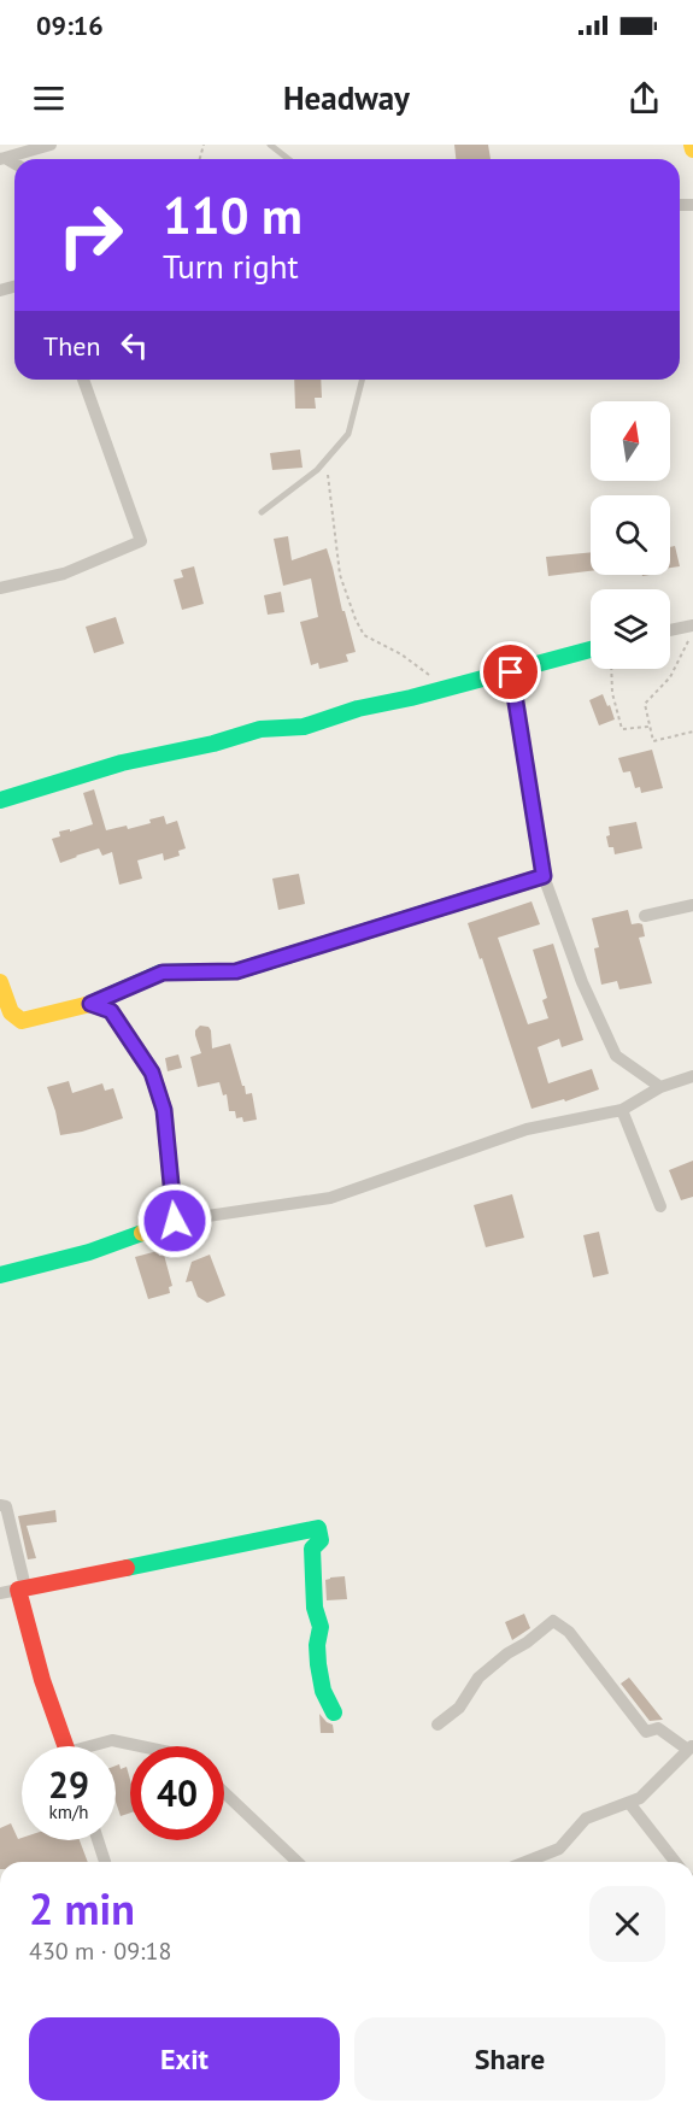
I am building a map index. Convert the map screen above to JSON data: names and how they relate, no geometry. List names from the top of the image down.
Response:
{
  "north": "top",
  "page": {
    "status": "09:16",
    "header": "Headway",
    "turn": ["110 m", "Turn right"],
    "then": "Then",
    "speed": "29 km/h",
    "limit": "40",
    "heading": ["2 min", "430 m · 09:18"],
    "buttons": ["Exit", "Share"]
  }
}
